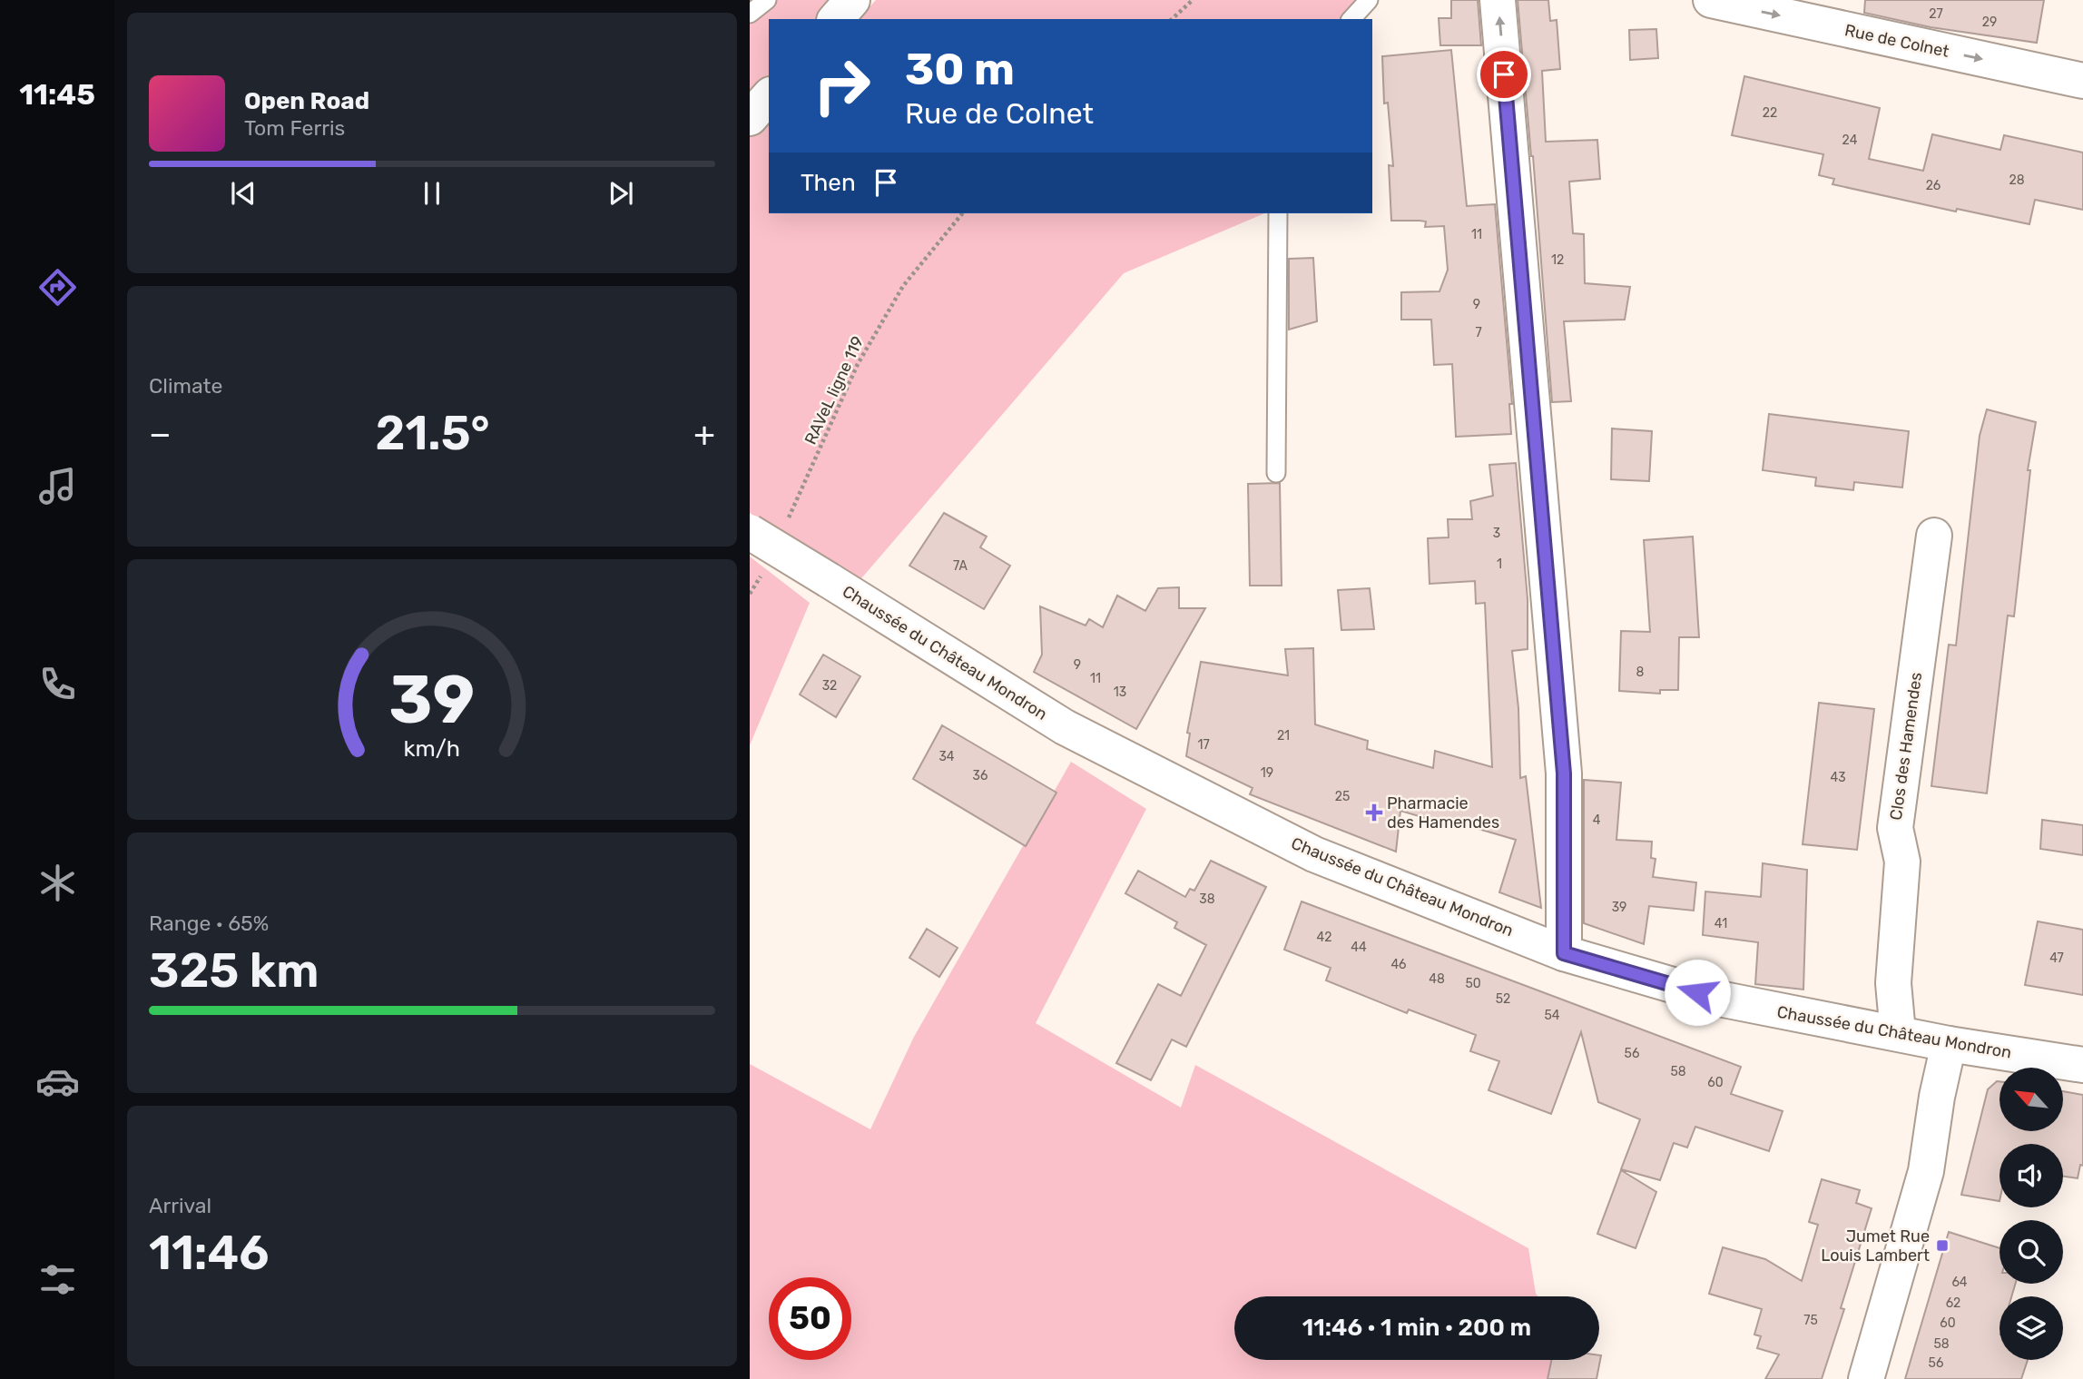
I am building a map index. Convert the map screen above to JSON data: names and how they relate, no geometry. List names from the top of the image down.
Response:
{
  "streets": {
    "street": ["Rue de Colnet", "Chaussée du Château Mondron", "Clos des Hamendes"],
    "path": ["RAVeL ligne 119"]
  },
  "crossings": [
    ["Chaussée du Château Mondron", "Clos des Hamendes"]
  ],
  "one_way": ["Rue de Colnet"],
  "places": {
    "health": ["Pharmacie des Hamendes"],
    "transit": ["Jumet Rue Louis Lambert"]
  },
  "house_numbers": [
    "27",
    "29",
    "22",
    "24",
    "28",
    "26",
    "11",
    "12",
    "9",
    "7",
    "3",
    "1",
    "7A",
    "9",
    "8",
    "11",
    "32",
    "13",
    "21",
    "17",
    "34",
    "19",
    "36",
    "43",
    "25",
    "4",
    "38",
    "39",
    "41",
    "42",
    "44",
    "47",
    "46",
    "48",
    "50",
    "52",
    "54",
    "56",
    "58",
    "60",
    "64",
    "62",
    "75",
    "60",
    "58",
    "56"
  ],
  "north": "top left",
  "page": {
    "tabs": "11:45",
    "turn": ["30 m", "Rue de Colnet"],
    "song": ["Open Road", "Tom Ferris"],
    "then": "Then",
    "tile": [
      "Climate",
      ["Range · 65%", "325 km"],
      ["Arrival", "11:46"]
    ],
    "heat": ["−", "21.5°", "+"],
    "limit": "50",
    "trip": "11:46 · 1 min · 200 m",
    "gauge": ["39", "km/h"]
  }
}
